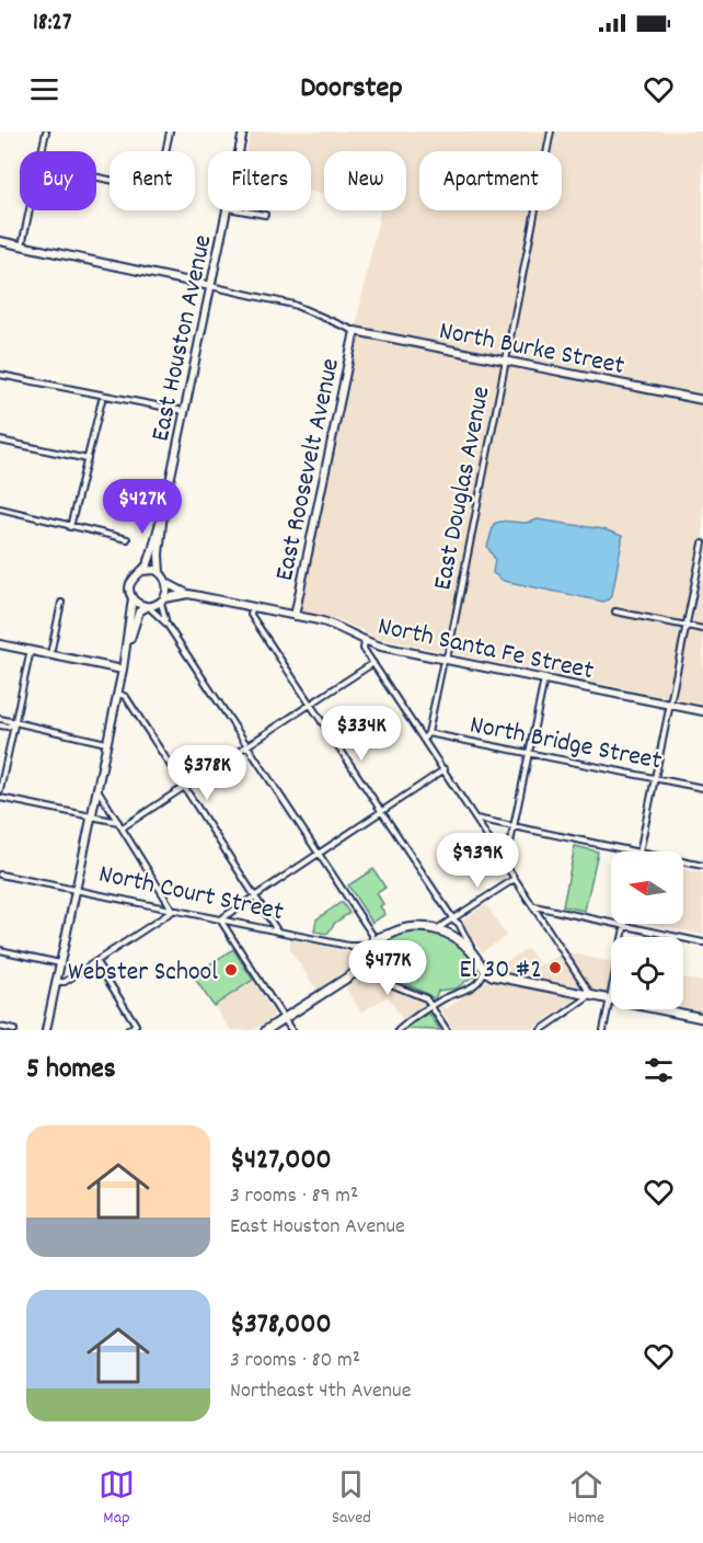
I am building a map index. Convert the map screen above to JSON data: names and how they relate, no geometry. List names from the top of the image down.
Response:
{
  "streets": {
    "street": [
      "East Houston Avenue",
      "North Burke Street",
      "East Roosevelt Avenue",
      "East Douglas Avenue",
      "North Santa Fe Street",
      "North Bridge Street",
      "North Court Street"
    ]
  },
  "crossings": [
    ["East Houston Avenue", "North Santa Fe Street"],
    ["North Burke Street", "East Roosevelt Avenue"],
    ["North Burke Street", "East Douglas Avenue"],
    ["East Roosevelt Avenue", "North Santa Fe Street"],
    ["East Douglas Avenue", "North Santa Fe Street"],
    ["East Douglas Avenue", "North Bridge Street"]
  ],
  "places": ["El 30 #2", "Webster School"],
  "north": "left",
  "page": {
    "status": "18:27",
    "header": "Doorstep",
    "chip": [
      "Buy",
      "Rent",
      "Filters",
      "New",
      "Apartment"
    ],
    "price": [
      "$427K",
      "$334K",
      "$378K",
      "$939K",
      "$477K"
    ],
    "heading": "5 homes",
    "list": [
      {
        "name": "$427,000",
        "note": "3 rooms · 89 m² · East Houston Avenue"
      },
      {
        "name": "$378,000",
        "note": "3 rooms · 80 m² · Northeast 4th Avenue"
      }
    ],
    "tabs": ["Map", "Saved", "Home"]
  }
}
